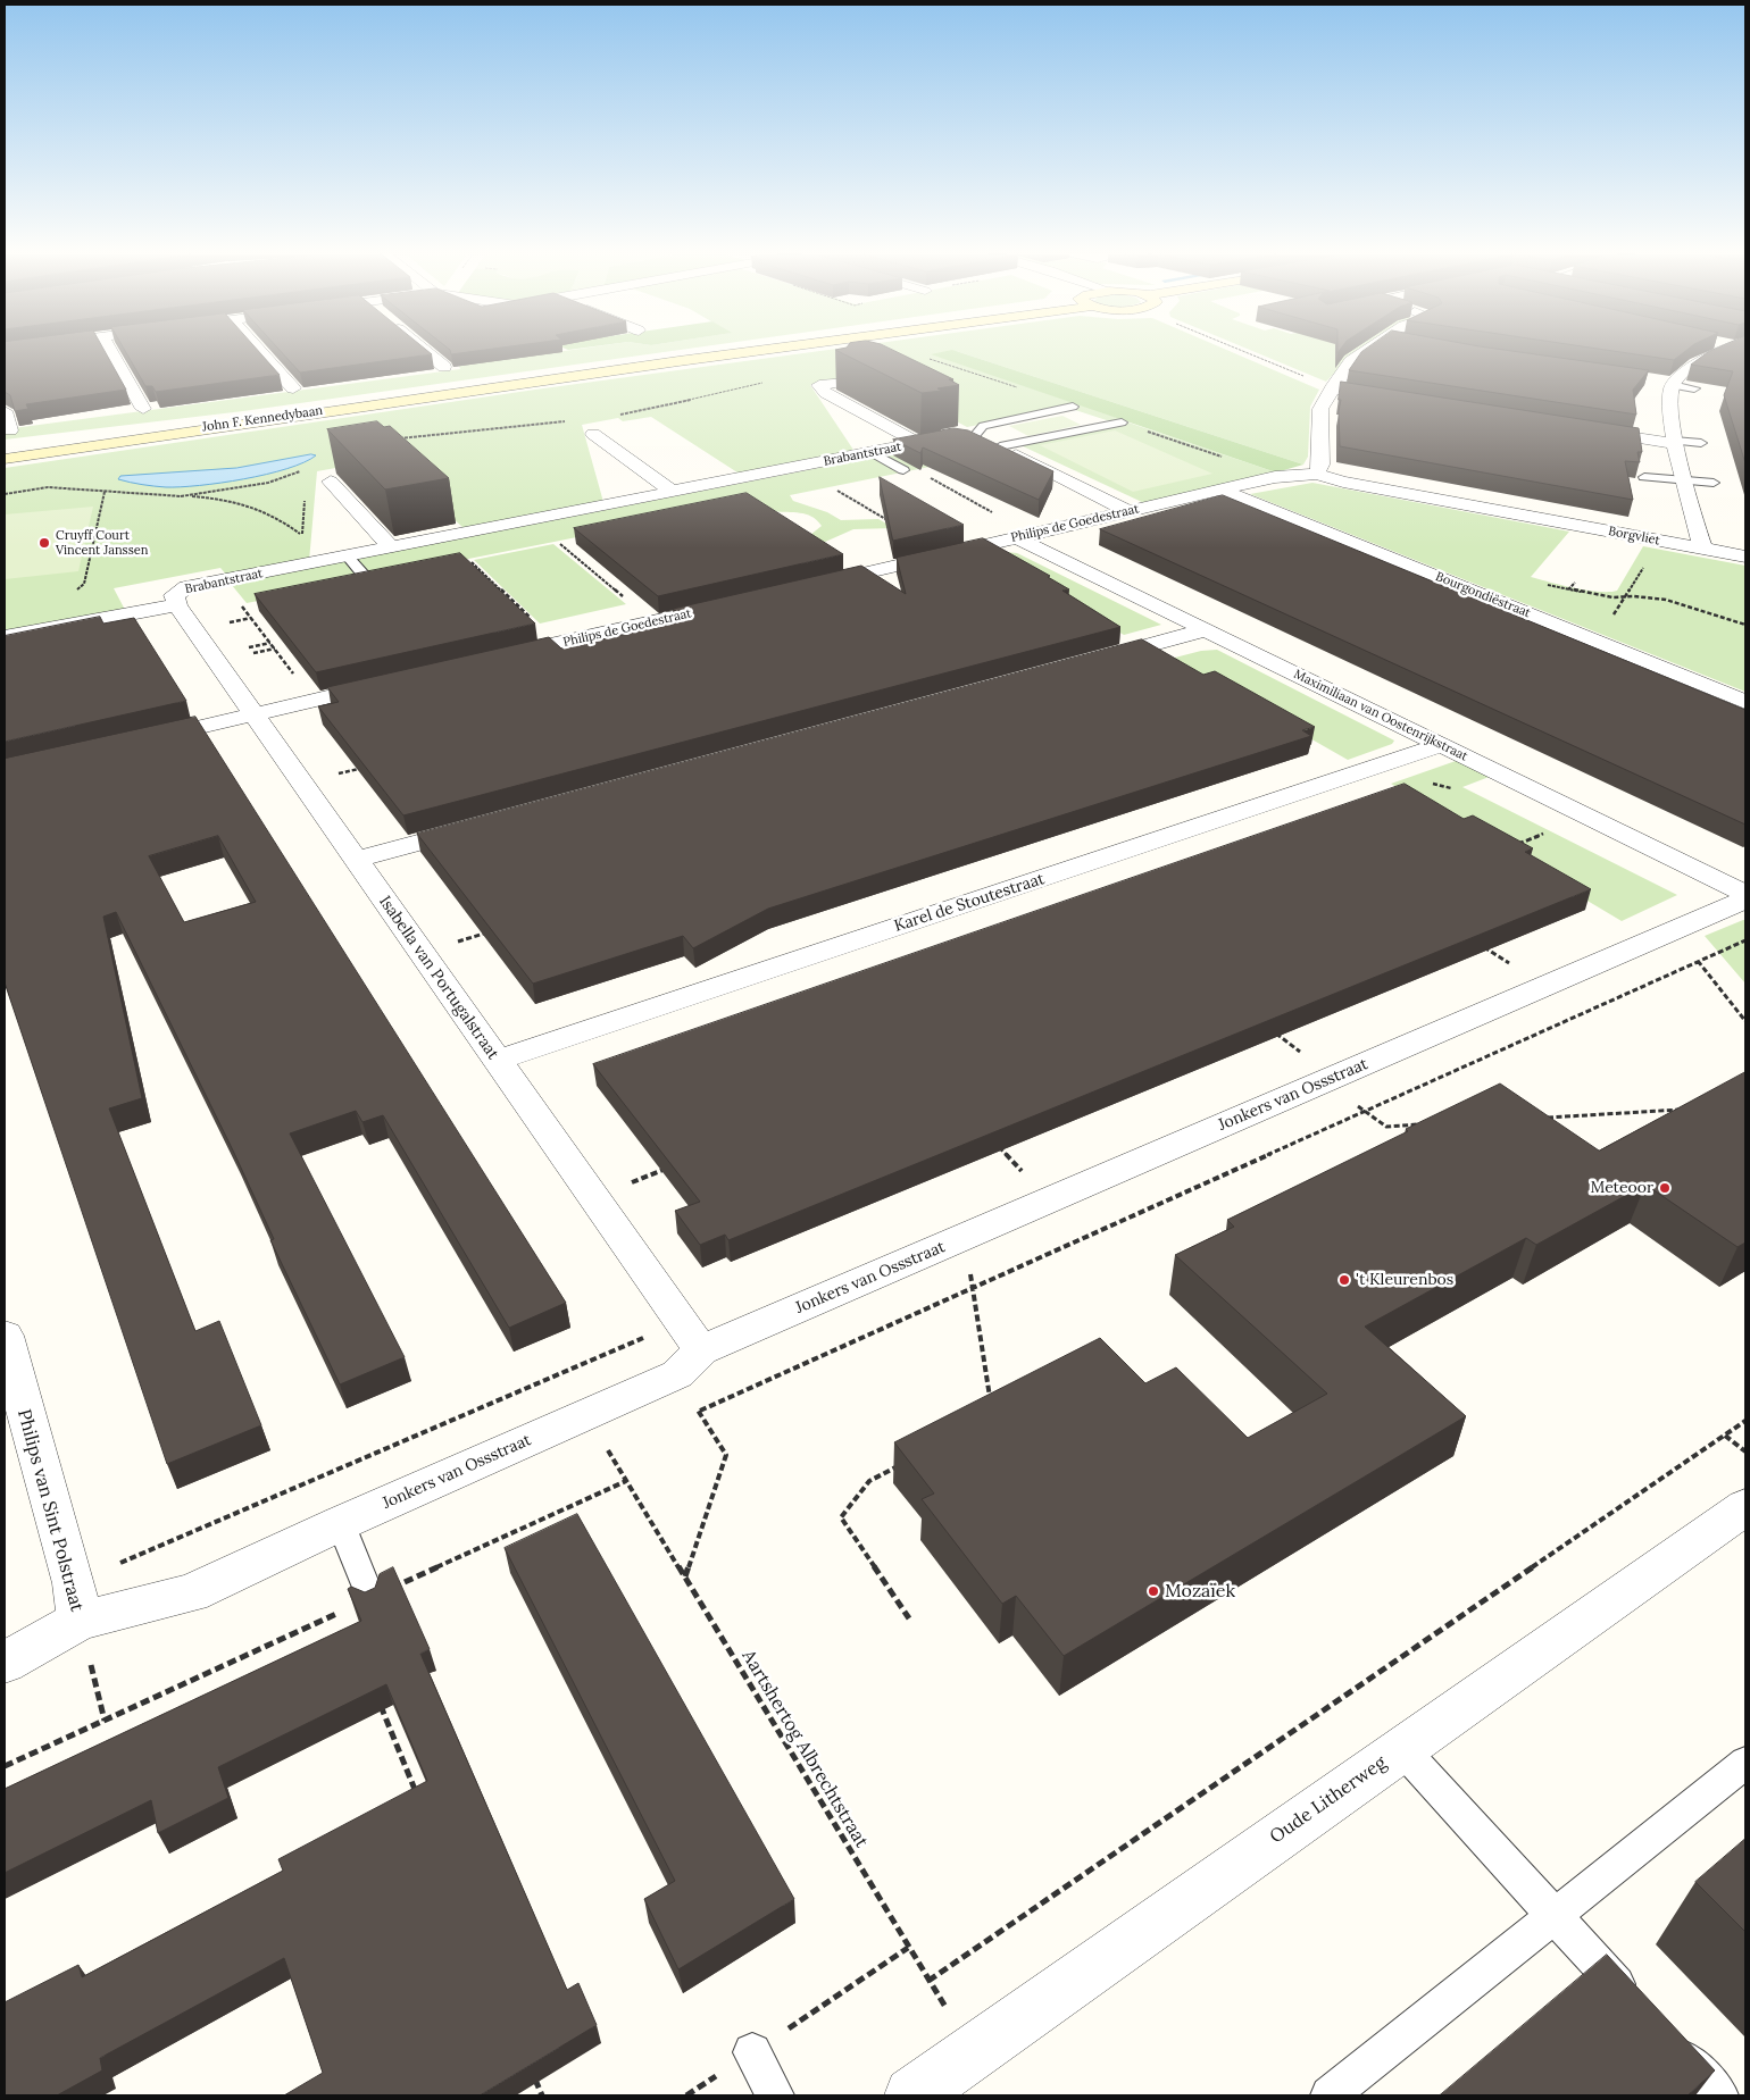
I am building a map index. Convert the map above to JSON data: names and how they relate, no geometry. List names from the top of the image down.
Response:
{
  "streets": {
    "main road": ["John F. Kennedybaan"],
    "street": [
      "Brabantstraat",
      "Philips de Goedestraat",
      "Borgvliet",
      "Bourgondiëstraat",
      "Maximiliaan van Oostenrijkstraat",
      "Karel de Stoutestraat",
      "Isabella van Portugalstraat",
      "Jonkers van Ossstraat",
      "Philips van Sint Polstraat",
      "Oude Litherweg"
    ],
    "path": ["Aartshertog Albrechtstraat"]
  },
  "crossings": [
    ["Brabantstraat", "Isabella van Portugalstraat"],
    ["Philips de Goedestraat", "Borgvliet"],
    ["Philips de Goedestraat", "Bourgondiëstraat"],
    ["Philips de Goedestraat", "Maximiliaan van Oostenrijkstraat"],
    ["Maximiliaan van Oostenrijkstraat", "Karel de Stoutestraat"],
    ["Karel de Stoutestraat", "Isabella van Portugalstraat"],
    ["Isabella van Portugalstraat", "Jonkers van Ossstraat"],
    ["Jonkers van Ossstraat", "Philips van Sint Polstraat"],
    ["Jonkers van Ossstraat", "Aartshertog Albrechtstraat"],
    ["Aartshertog Albrechtstraat", "Oude Litherweg"]
  ],
  "places": [
    "Cruyff Court Vincent Janssen",
    "Meteoor",
    "'t Kleurenbos",
    "Mozaïek"
  ]
}
